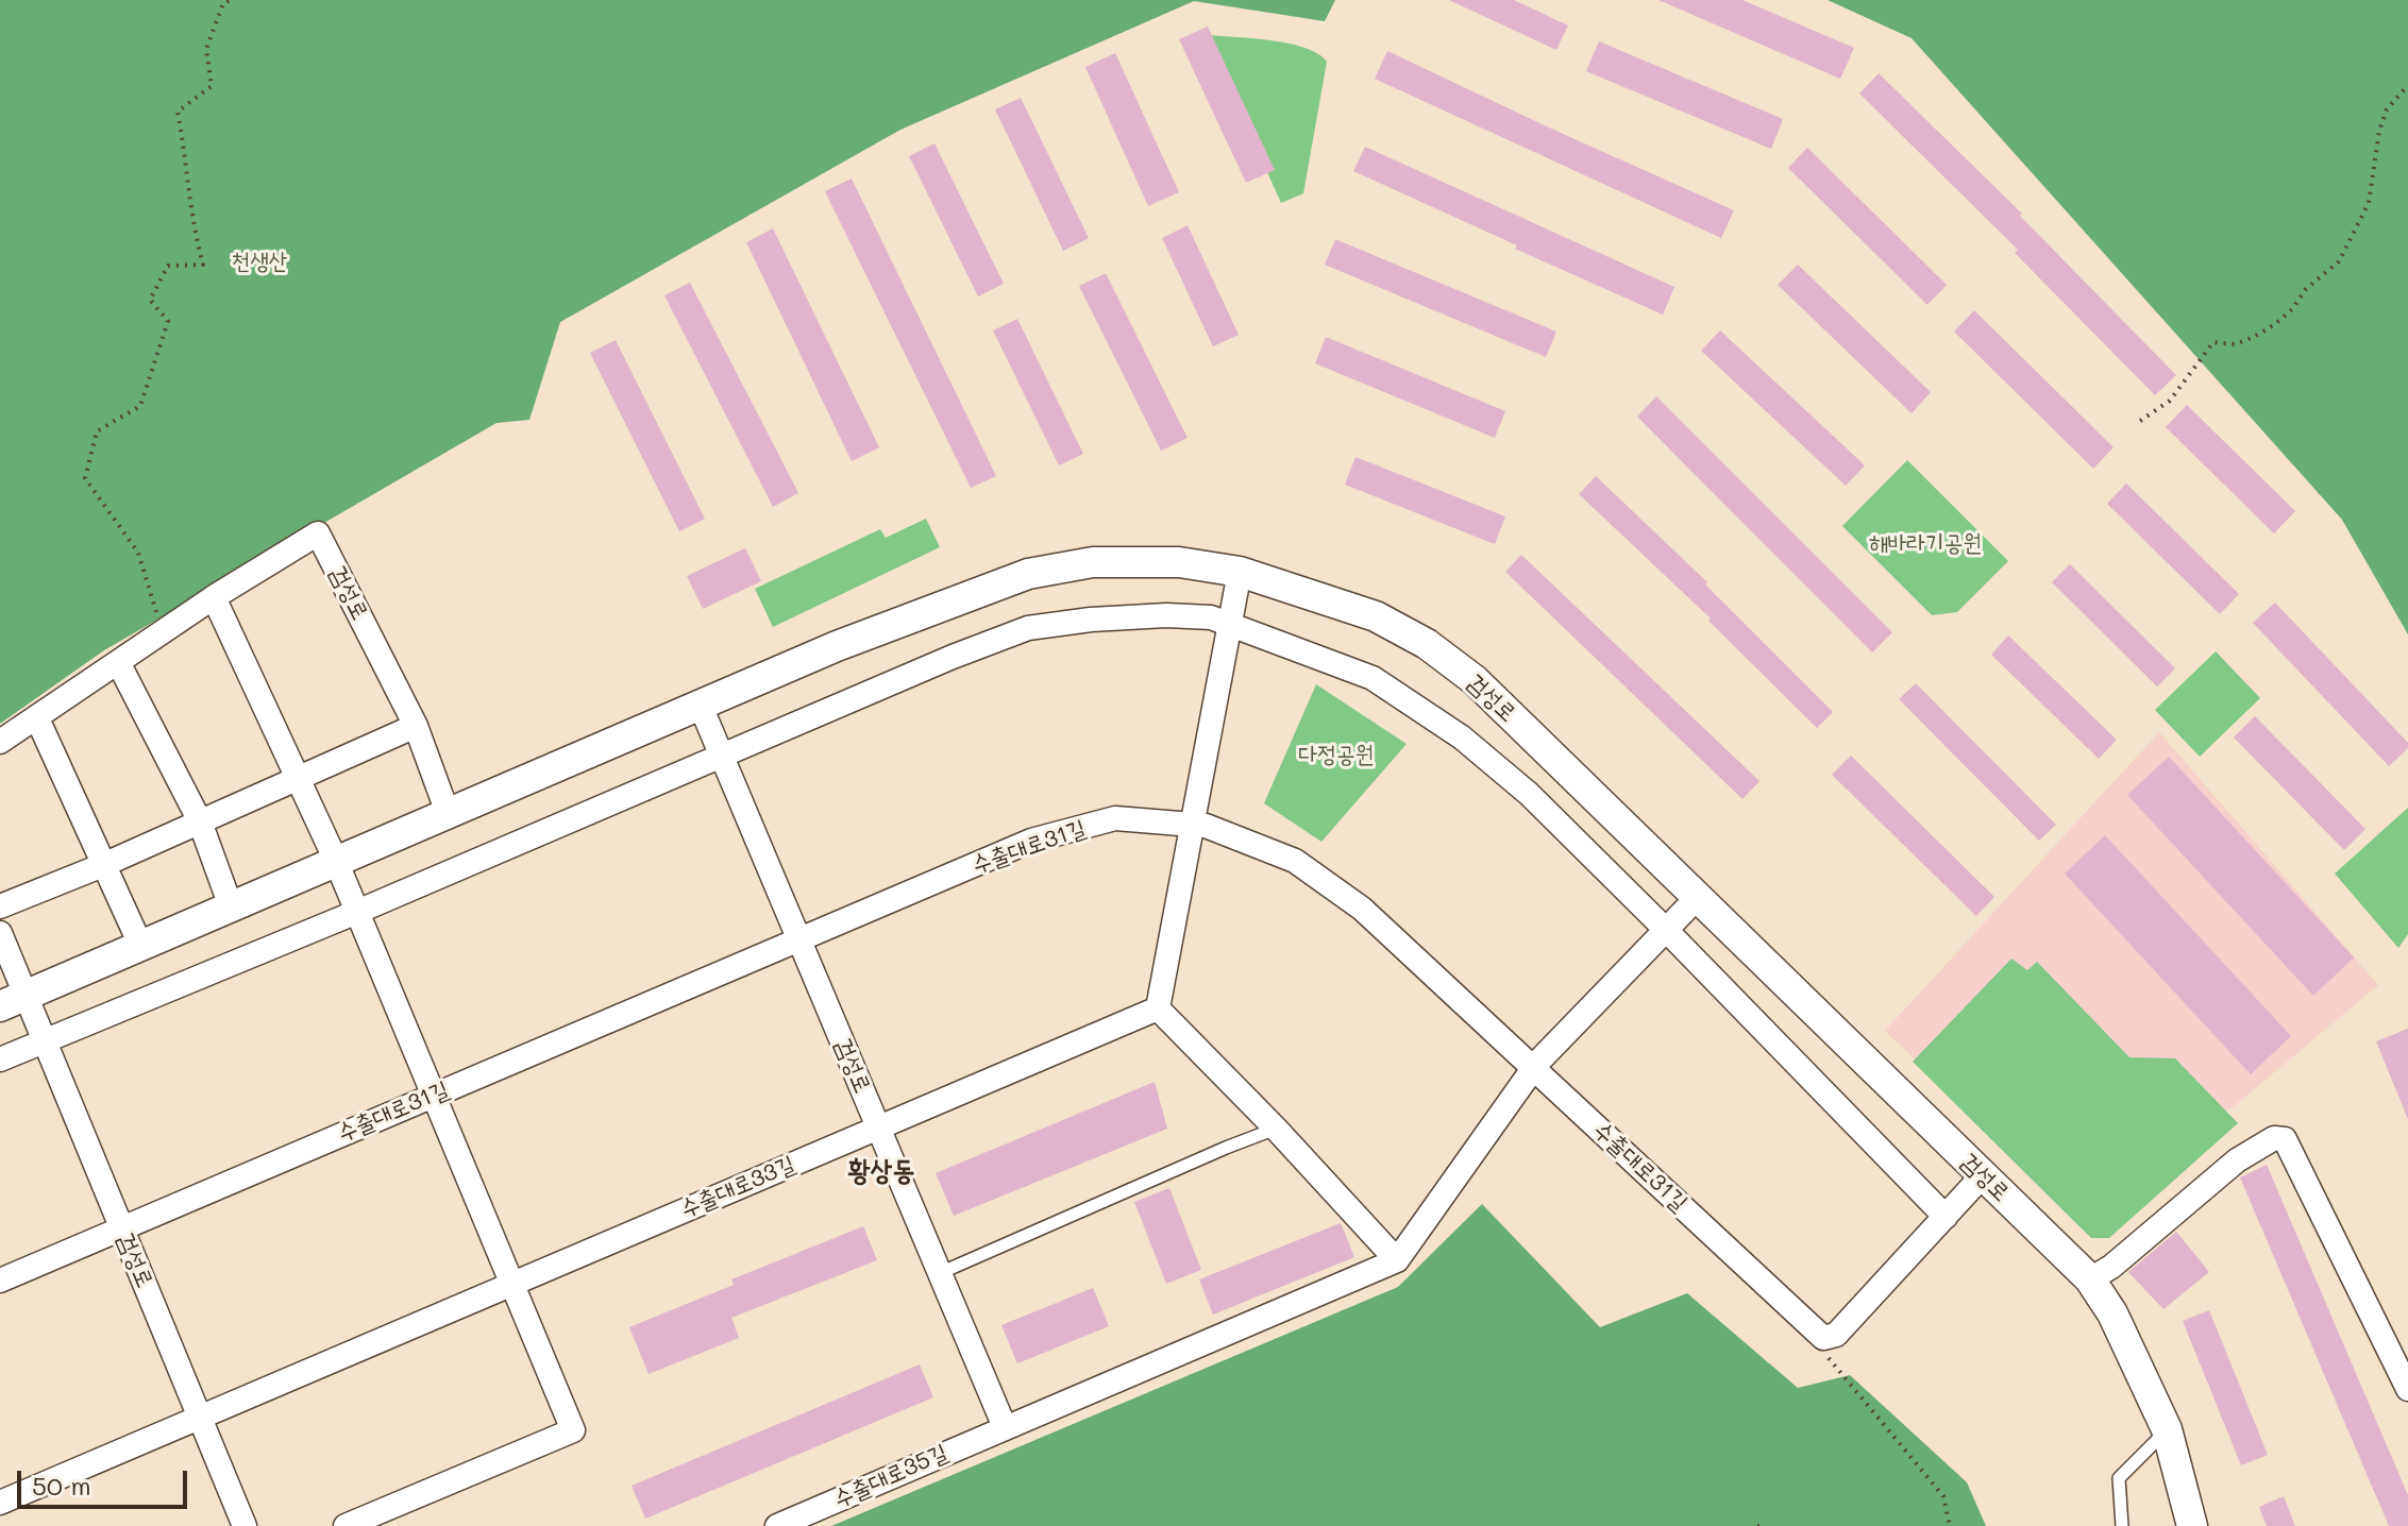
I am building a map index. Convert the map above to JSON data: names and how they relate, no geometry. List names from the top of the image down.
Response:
{
  "streets": {
    "street": [
      "검성로",
      "수출대로31길",
      "수출대로33길",
      "수출대로35길"
    ]
  },
  "crossings": [
    ["검성로", "수출대로31길"],
    ["검성로", "수출대로33길"],
    ["검성로", "수출대로35길"]
  ],
  "districts": ["황상동"],
  "parks": ["천생산", "해바라기공원", "다정공원"],
  "scale_bar": "50 m"
}
